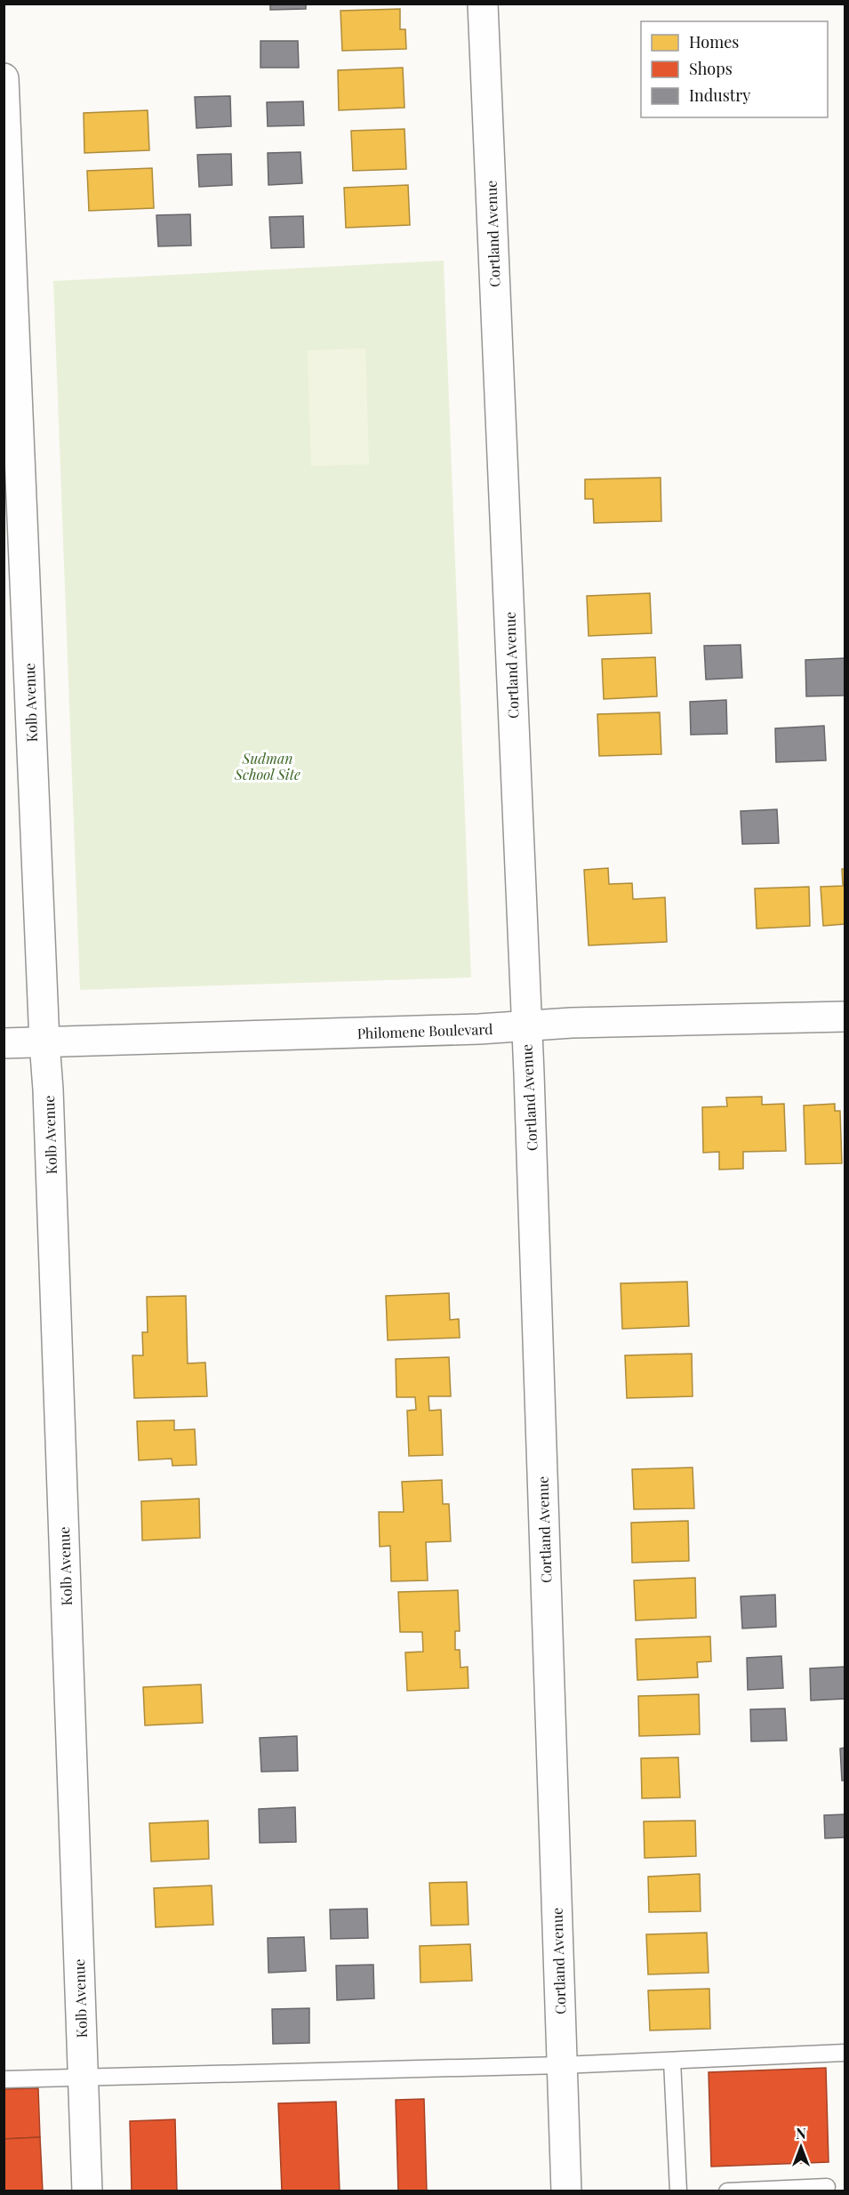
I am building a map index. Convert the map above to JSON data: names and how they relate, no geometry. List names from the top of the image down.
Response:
{
  "streets": {
    "street": ["Cortland Avenue", "Kolb Avenue", "Philomene Boulevard"]
  },
  "crossings": [
    ["Cortland Avenue", "Philomene Boulevard"],
    ["Kolb Avenue", "Philomene Boulevard"]
  ],
  "parks": ["Sudman School Site"],
  "legend": ["Homes", "Shops", "Industry"],
  "north": "top"
}
